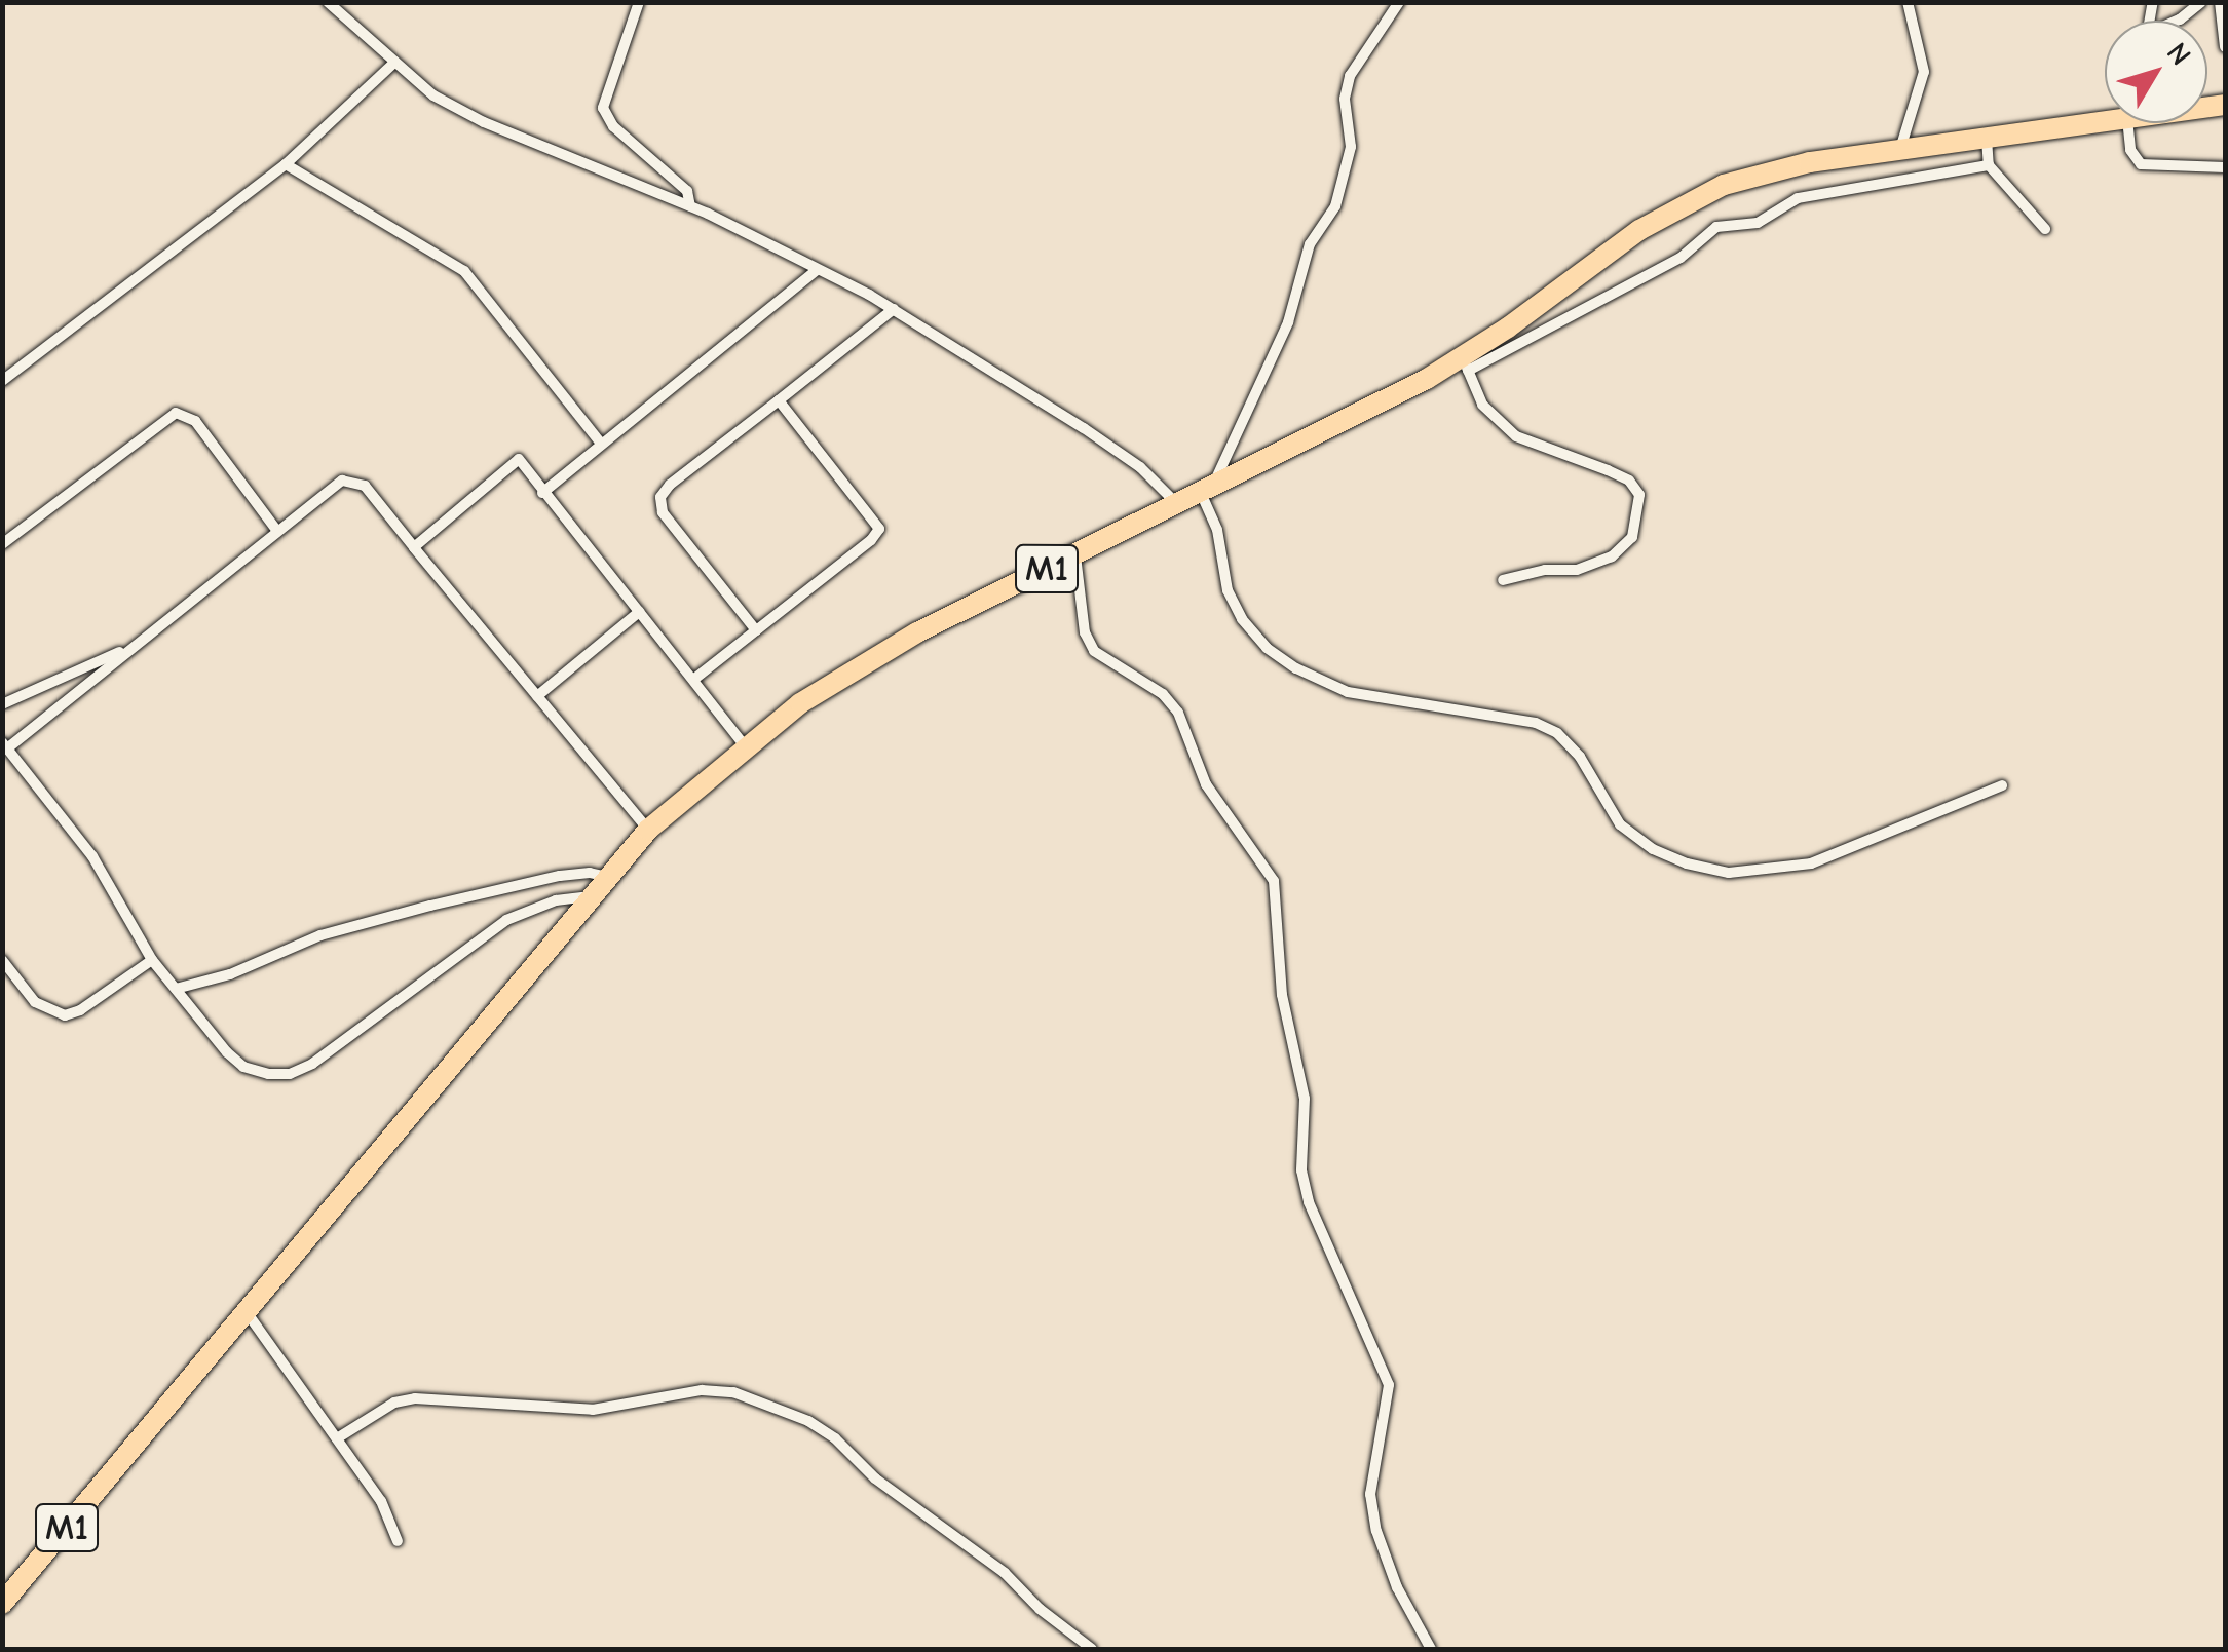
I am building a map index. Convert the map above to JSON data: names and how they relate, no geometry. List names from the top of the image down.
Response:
{
  "streets": {
    "highway": ["M1"]
  },
  "north": "top right"
}
